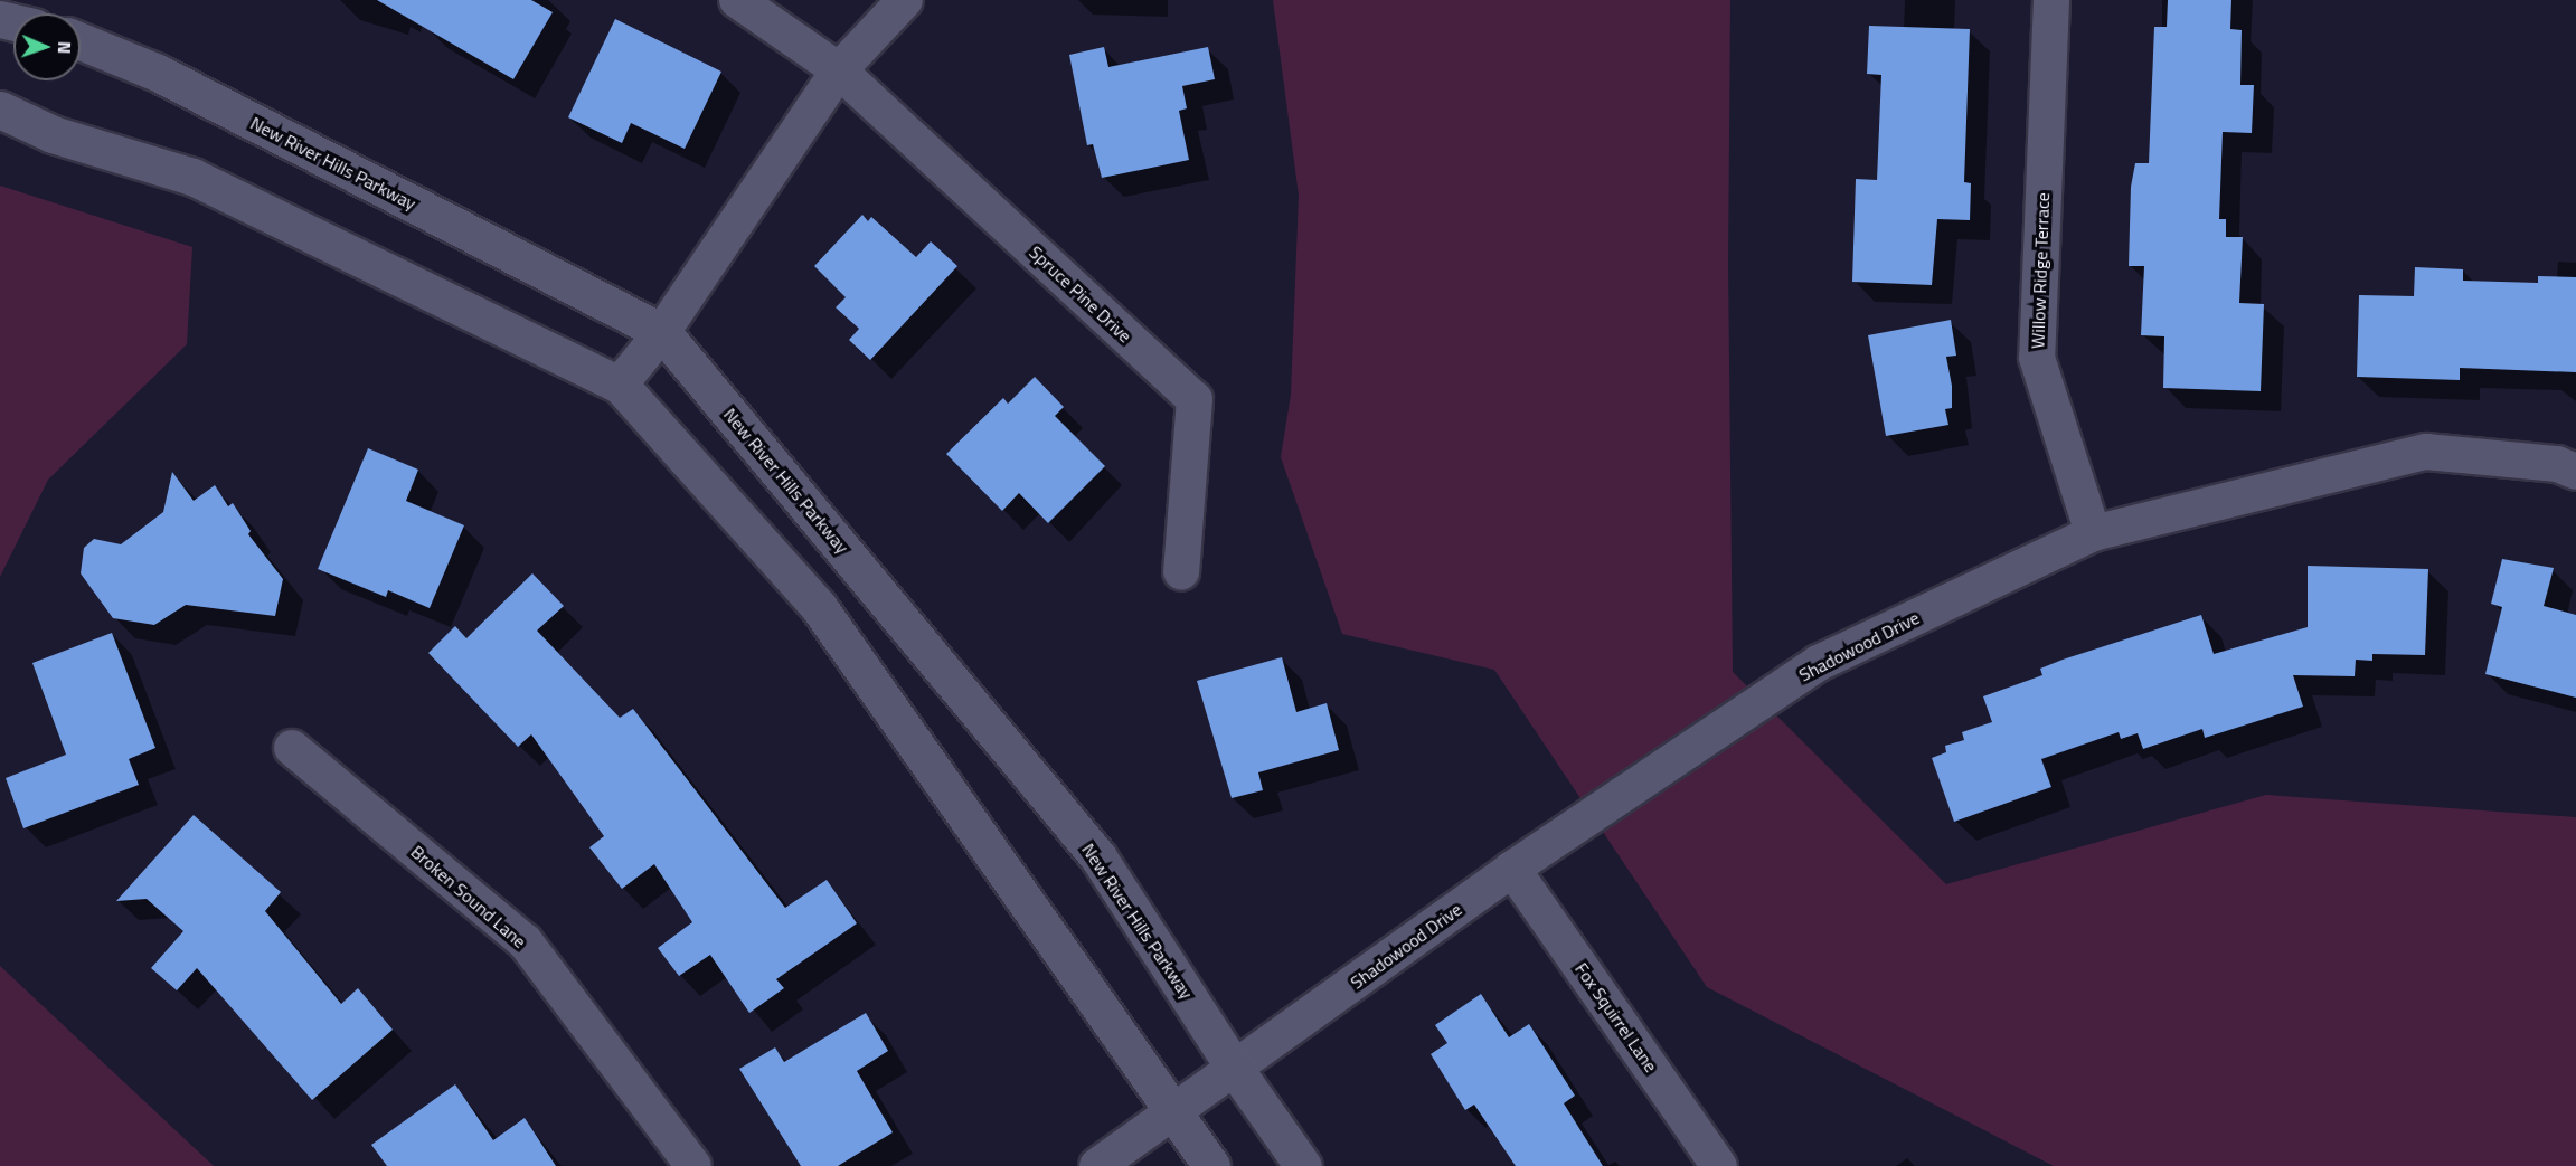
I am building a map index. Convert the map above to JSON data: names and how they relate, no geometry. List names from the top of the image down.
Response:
{
  "streets": {
    "street": [
      "New River Hills Parkway",
      "Willow Ridge Terrace",
      "Spruce Pine Drive",
      "Shadowood Drive",
      "Broken Sound Lane",
      "Fox Squirrel Lane"
    ]
  },
  "crossings": [
    ["New River Hills Parkway", "Shadowood Drive"],
    ["Willow Ridge Terrace", "Shadowood Drive"],
    ["Shadowood Drive", "Fox Squirrel Lane"]
  ],
  "north": "right"
}
